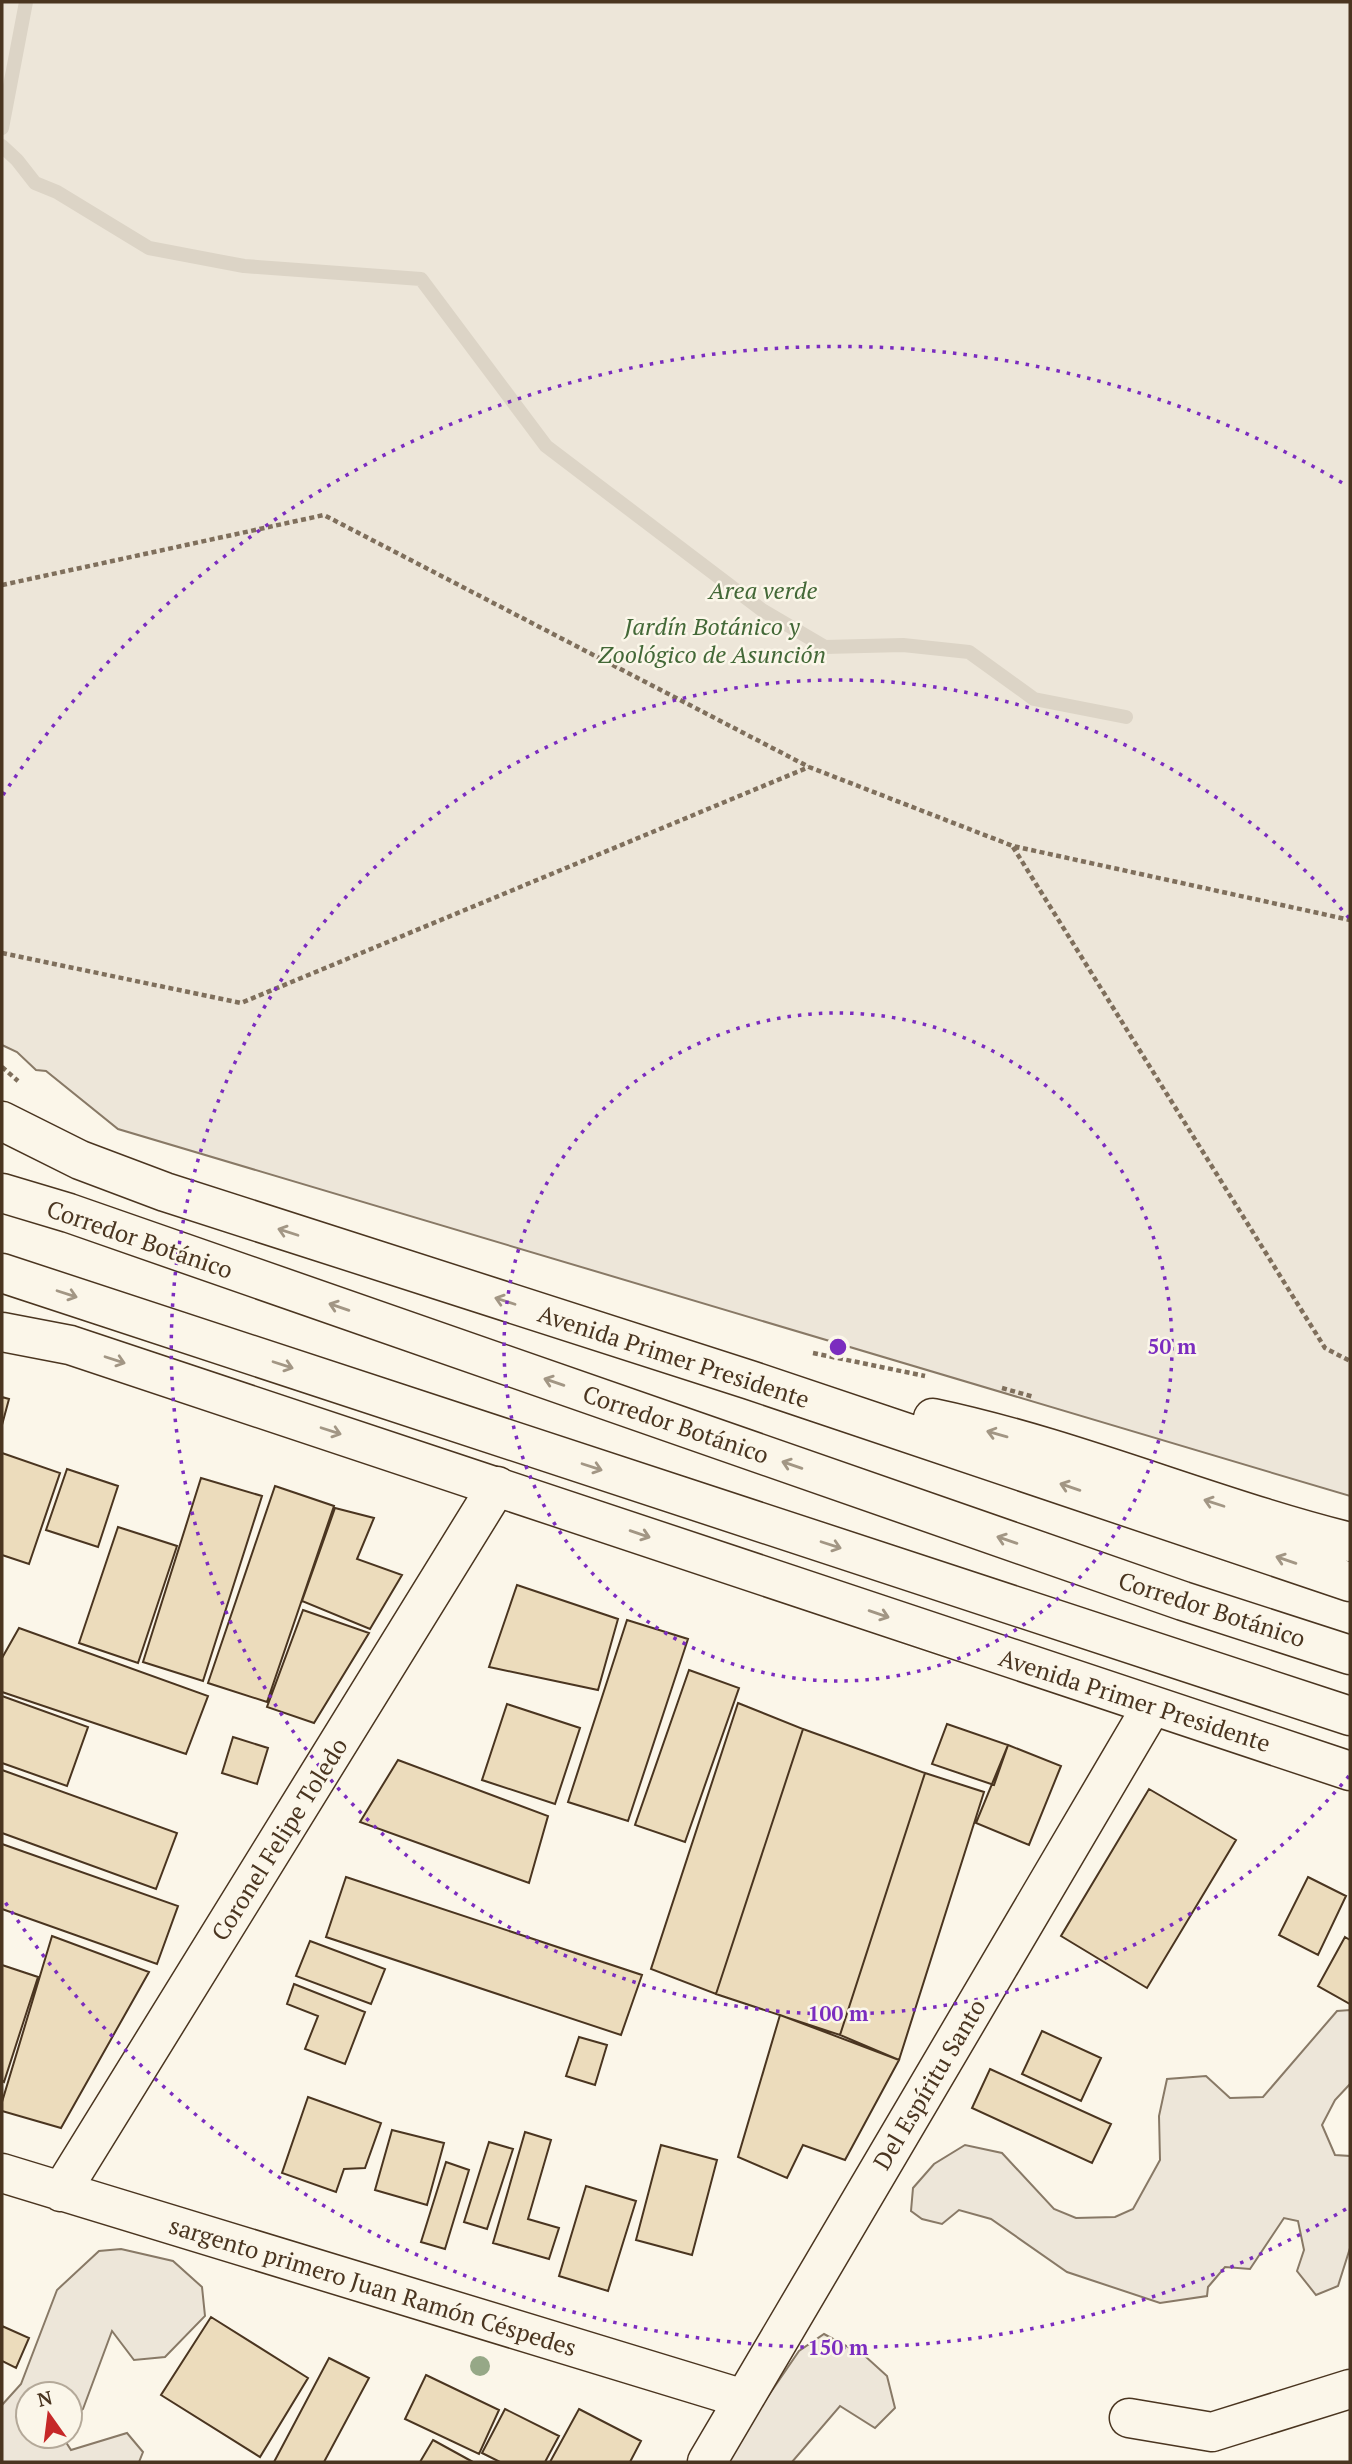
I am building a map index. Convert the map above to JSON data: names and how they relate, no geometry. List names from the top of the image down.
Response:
{
  "streets": {
    "main road": [
      "Corredor Botánico",
      "Avenida Primer Presidente",
      "Coronel Felipe Toledo",
      "Del Espíritu Santo",
      "sargento primero Juan Ramón Céspedes"
    ]
  },
  "crossings": [
    ["Avenida Primer Presidente", "Coronel Felipe Toledo"],
    ["Avenida Primer Presidente", "Del Espíritu Santo"],
    ["Coronel Felipe Toledo", "sargento primero Juan Ramón Céspedes"],
    ["Del Espíritu Santo", "sargento primero Juan Ramón Céspedes"]
  ],
  "parks": ["Area verde", "Jardín Botánico y Zoológico de Asunción"],
  "north": "top",
  "rings": ["50 m", "100 m", "150 m"]
}
